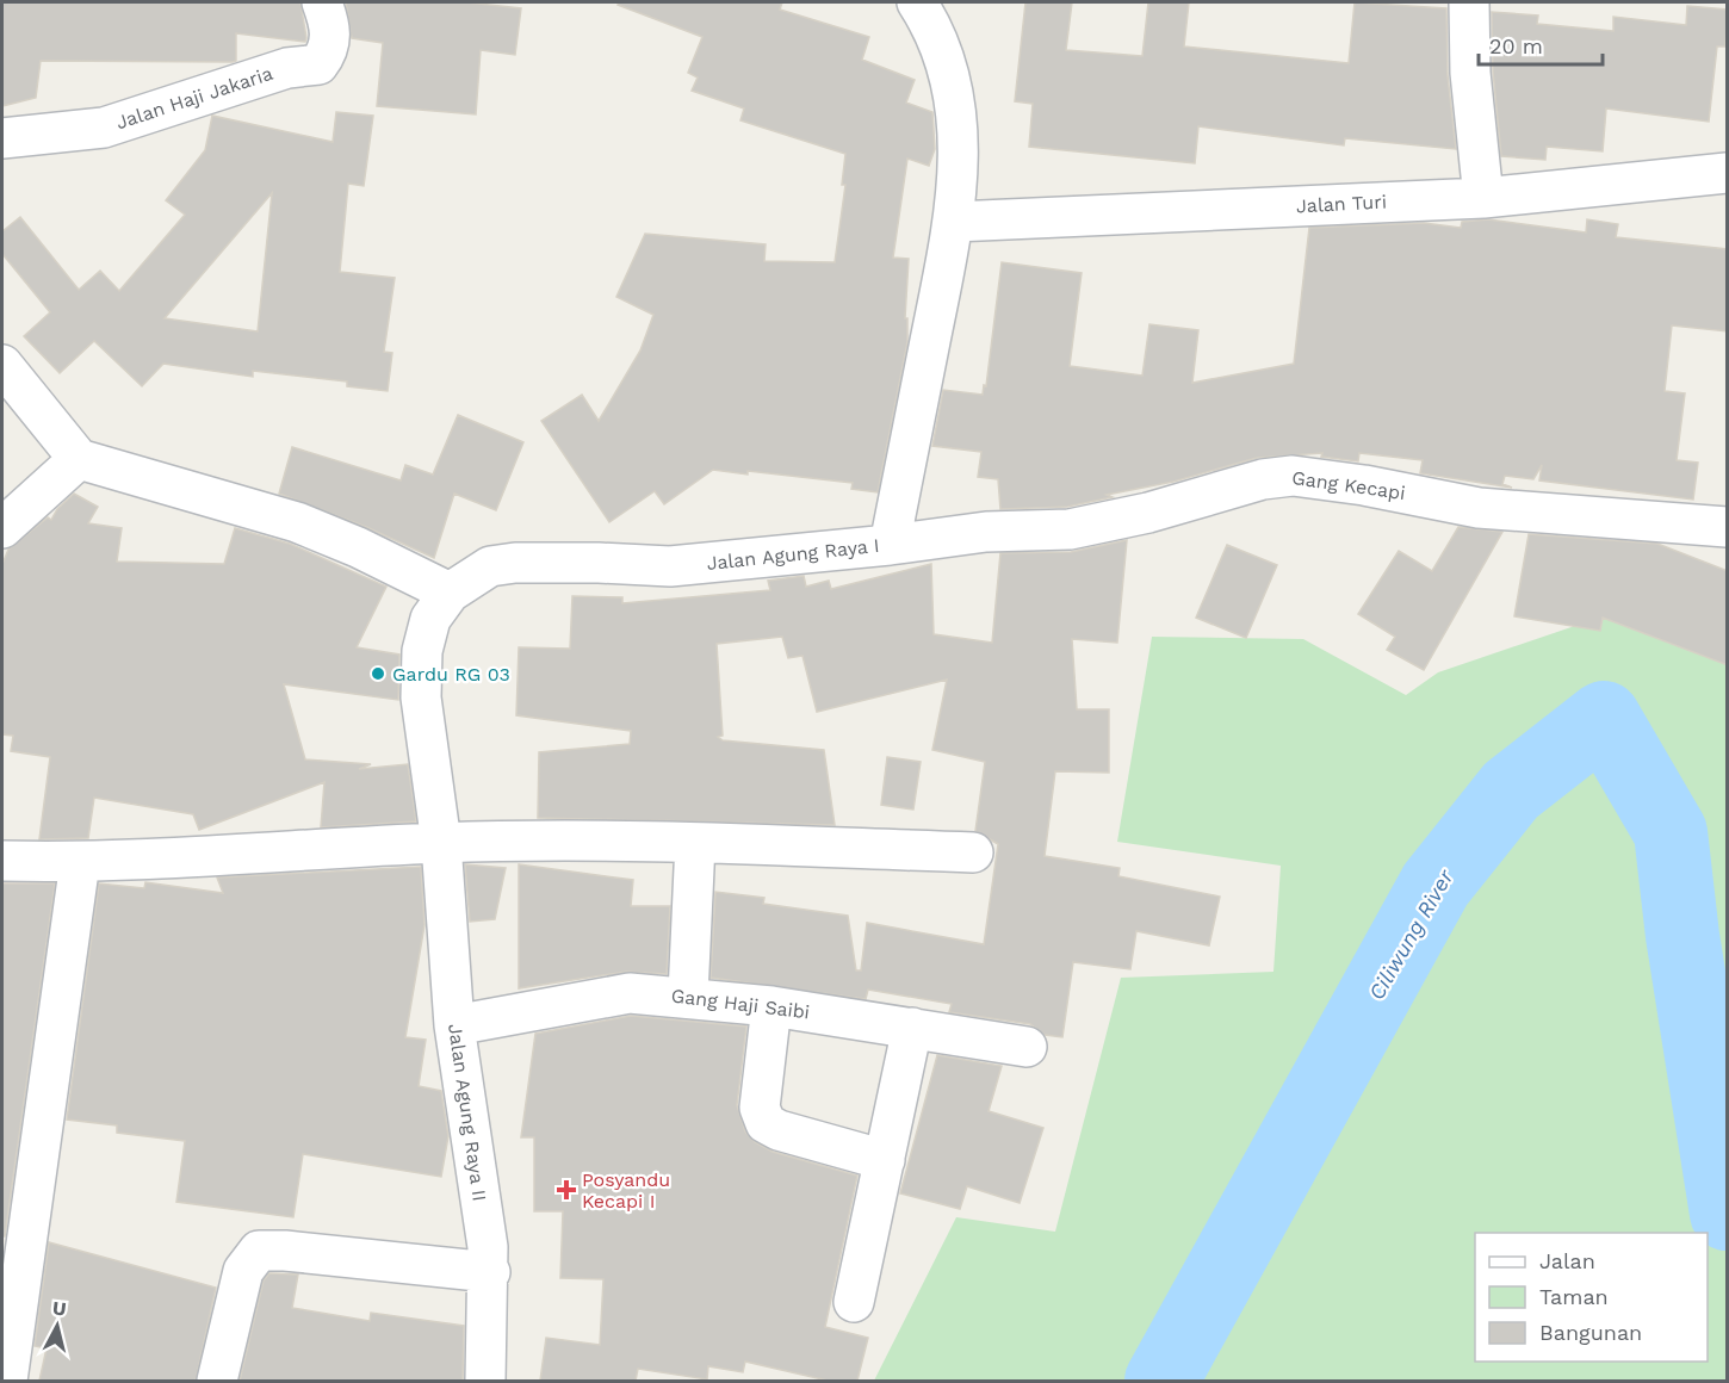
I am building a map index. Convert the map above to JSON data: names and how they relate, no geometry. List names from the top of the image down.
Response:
{
  "streets": {
    "street": [
      "Jalan Haji Jakaria",
      "Jalan Turi",
      "Gang Kecapi",
      "Jalan Agung Raya I",
      "Gang Haji Saibi",
      "Jalan Agung Raya II"
    ]
  },
  "crossings": [
    ["Jalan Turi", "Jalan Agung Raya I"],
    ["Gang Kecapi", "Jalan Agung Raya I"],
    ["Jalan Agung Raya I", "Jalan Agung Raya II"],
    ["Gang Haji Saibi", "Jalan Agung Raya II"]
  ],
  "water": ["Ciliwung River"],
  "places": {
    "other": ["Gardu RG 03"],
    "health": ["Posyandu Kecapi I"]
  },
  "legend": ["Jalan", "Taman", "Bangunan"],
  "scale_bar": "20 m",
  "north": "top"
}
